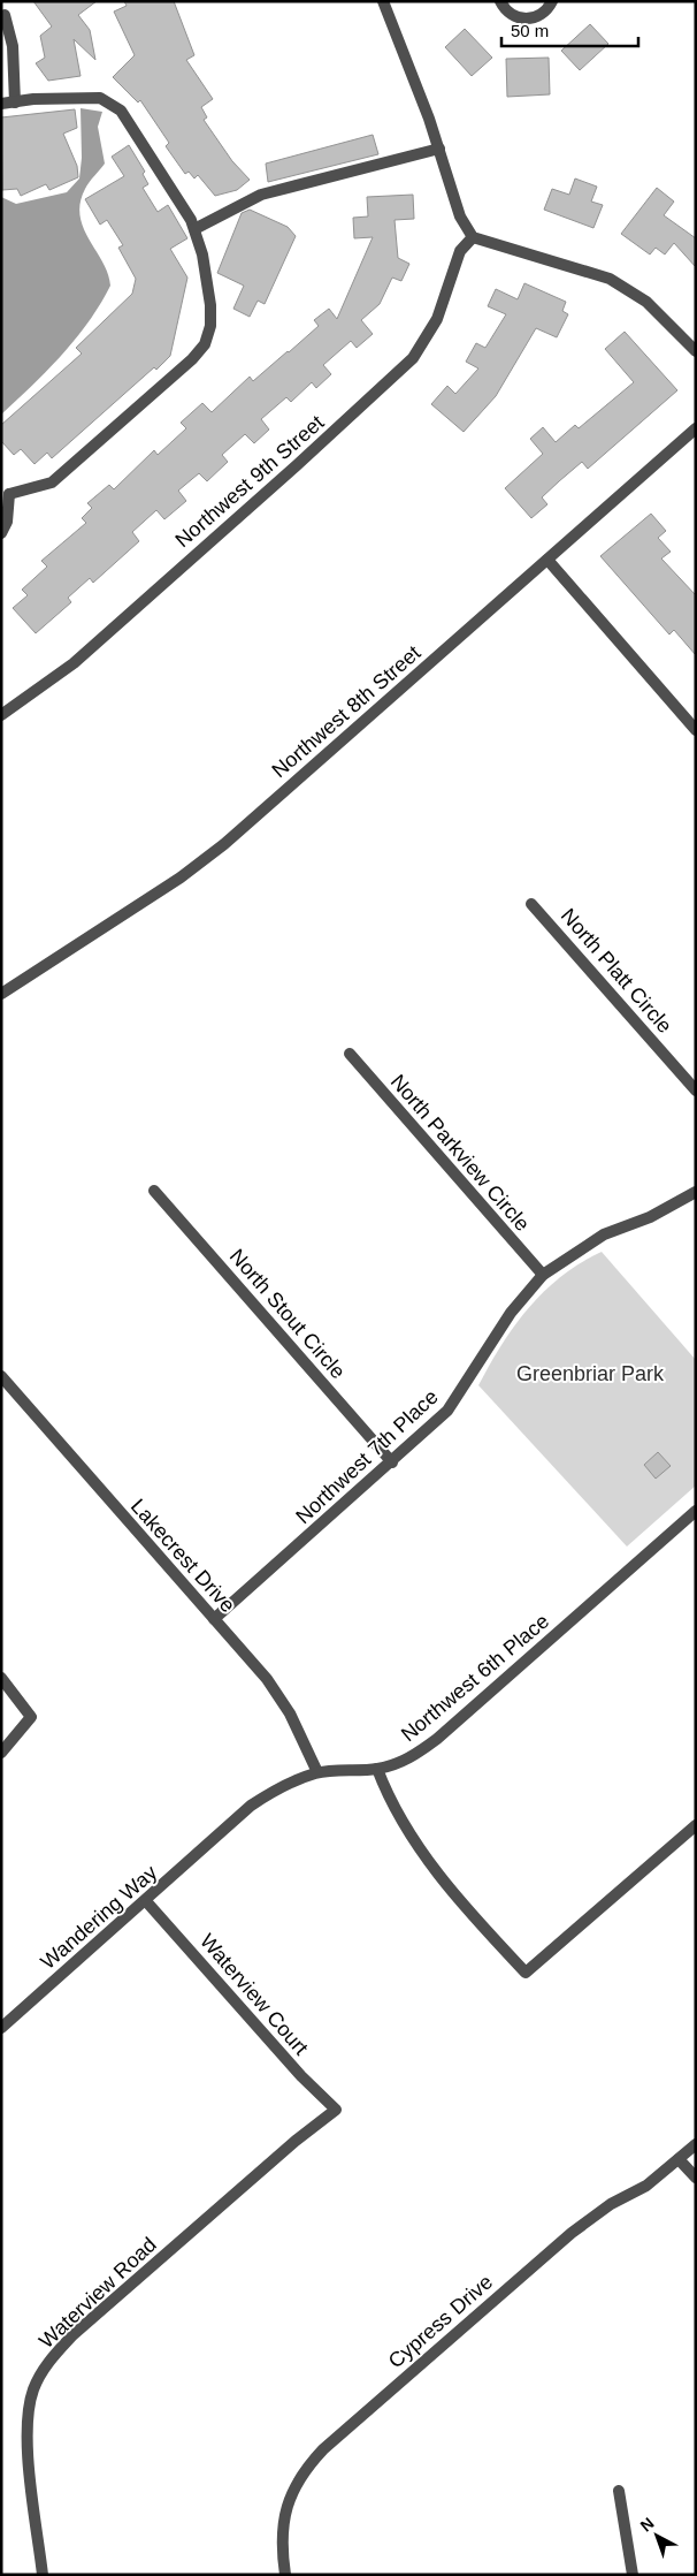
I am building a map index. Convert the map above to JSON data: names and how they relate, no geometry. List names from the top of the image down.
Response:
{
  "streets": {
    "street": [
      "Northwest 9th Street",
      "Northwest 8th Street",
      "North Platt Circle",
      "North Parkview Circle",
      "North Stout Circle",
      "Northwest 7th Place",
      "Lakecrest Drive",
      "Northwest 6th Place",
      "Wandering Way",
      "Waterview Court",
      "Waterview Road",
      "Cypress Drive"
    ]
  },
  "crossings": [
    ["North Parkview Circle", "Northwest 7th Place"],
    ["North Stout Circle", "Northwest 7th Place"],
    ["Northwest 7th Place", "Lakecrest Drive"],
    ["Lakecrest Drive", "Northwest 6th Place"],
    ["Northwest 6th Place", "Wandering Way"],
    ["Wandering Way", "Waterview Court"],
    ["Waterview Court", "Waterview Road"]
  ],
  "parks": ["Greenbriar Park"],
  "scale_bar": "50 m",
  "north": "top left"
}
